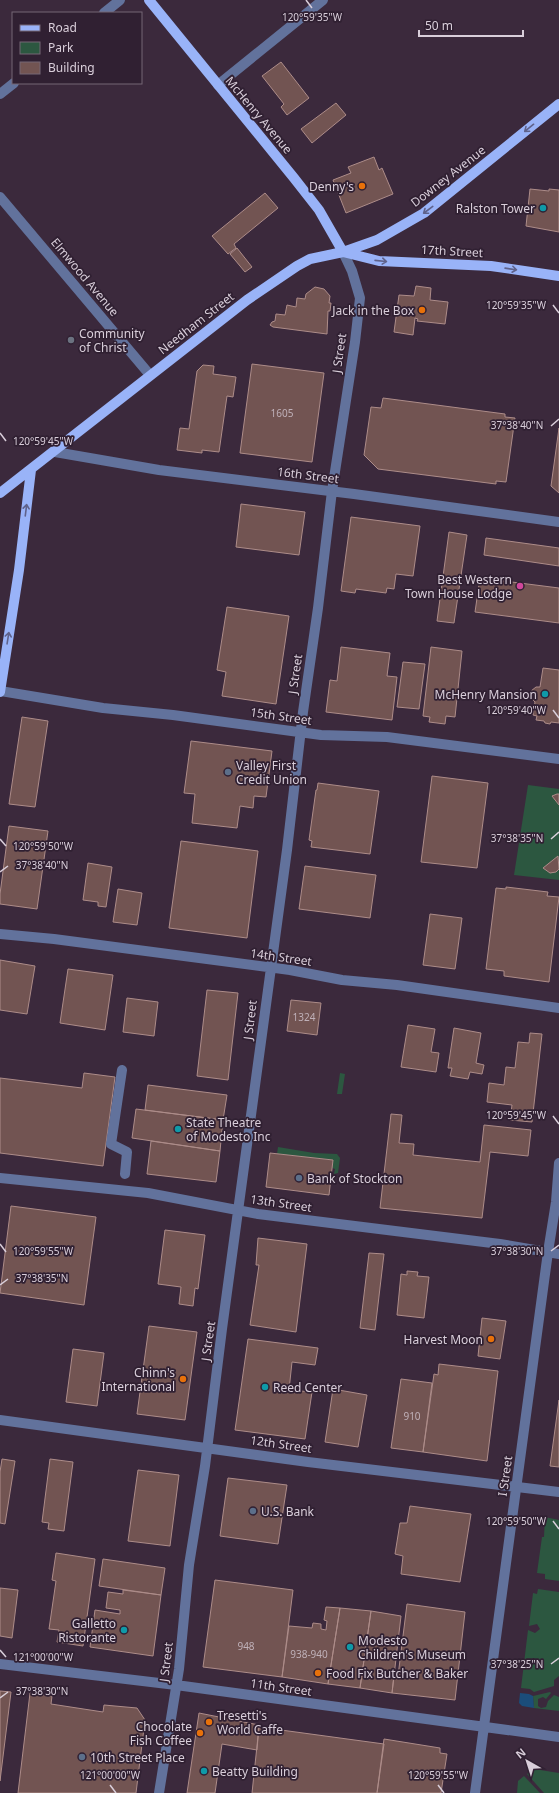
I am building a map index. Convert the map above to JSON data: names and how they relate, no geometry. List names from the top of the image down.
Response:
{
  "streets": {
    "main road": [
      "McHenry Avenue",
      "Downey Avenue",
      "17th Street",
      "Needham Street"
    ],
    "street": [
      "Elmwood Avenue",
      "J Street",
      "16th Street",
      "15th Street",
      "14th Street",
      "13th Street",
      "12th Street",
      "I Street",
      "11th Street"
    ]
  },
  "crossings": [
    ["McHenry Avenue", "Downey Avenue"],
    ["McHenry Avenue", "17th Street"],
    ["McHenry Avenue", "Needham Street"],
    ["McHenry Avenue", "J Street"],
    ["Downey Avenue", "17th Street"],
    ["Downey Avenue", "Needham Street"],
    ["Downey Avenue", "J Street"],
    ["17th Street", "Needham Street"],
    ["17th Street", "J Street"],
    ["Elmwood Avenue", "Needham Street"],
    ["Needham Street", "J Street"],
    ["Needham Street", "16th Street"],
    ["J Street", "16th Street"],
    ["J Street", "15th Street"],
    ["J Street", "14th Street"],
    ["J Street", "13th Street"],
    ["J Street", "12th Street"],
    ["J Street", "11th Street"],
    ["13th Street", "I Street"],
    ["12th Street", "I Street"],
    ["I Street", "11th Street"]
  ],
  "one_way": ["Downey Avenue", "17th Street"],
  "places": [
    "Denny's",
    "Ralston Tower",
    "Jack in the Box",
    "Community of Christ",
    "Best Western Town House Lodge",
    "McHenry Mansion",
    "Valley First Credit Union",
    "State Theatre of Modesto Inc",
    "Bank of Stockton",
    "Harvest Moon",
    "Chinn's International",
    "Reed Center",
    "U.S. Bank",
    "Galletto Ristorante",
    "Modesto Children's Museum",
    "Food Fix Butcher & Baker",
    "Tresetti's World Caffe",
    "Chocolate Fish Coffee",
    "10th Street Place",
    "Beatty Building"
  ],
  "house_numbers": [
    "1605",
    "1324",
    "910",
    "948",
    "938-940"
  ],
  "legend": ["Road", "Park", "Building"],
  "scale_bar": "50 m",
  "north": "top left",
  "coordinates": [
    "120°59'35\"W",
    "37°38'40\"N",
    "120°59'45\"W",
    "120°59'40\"W",
    "37°38'35\"N",
    "120°59'50\"W",
    "37°38'30\"N",
    "120°59'55\"W",
    "121°00'00\"W",
    "37°38'25\"N"
  ]
}
